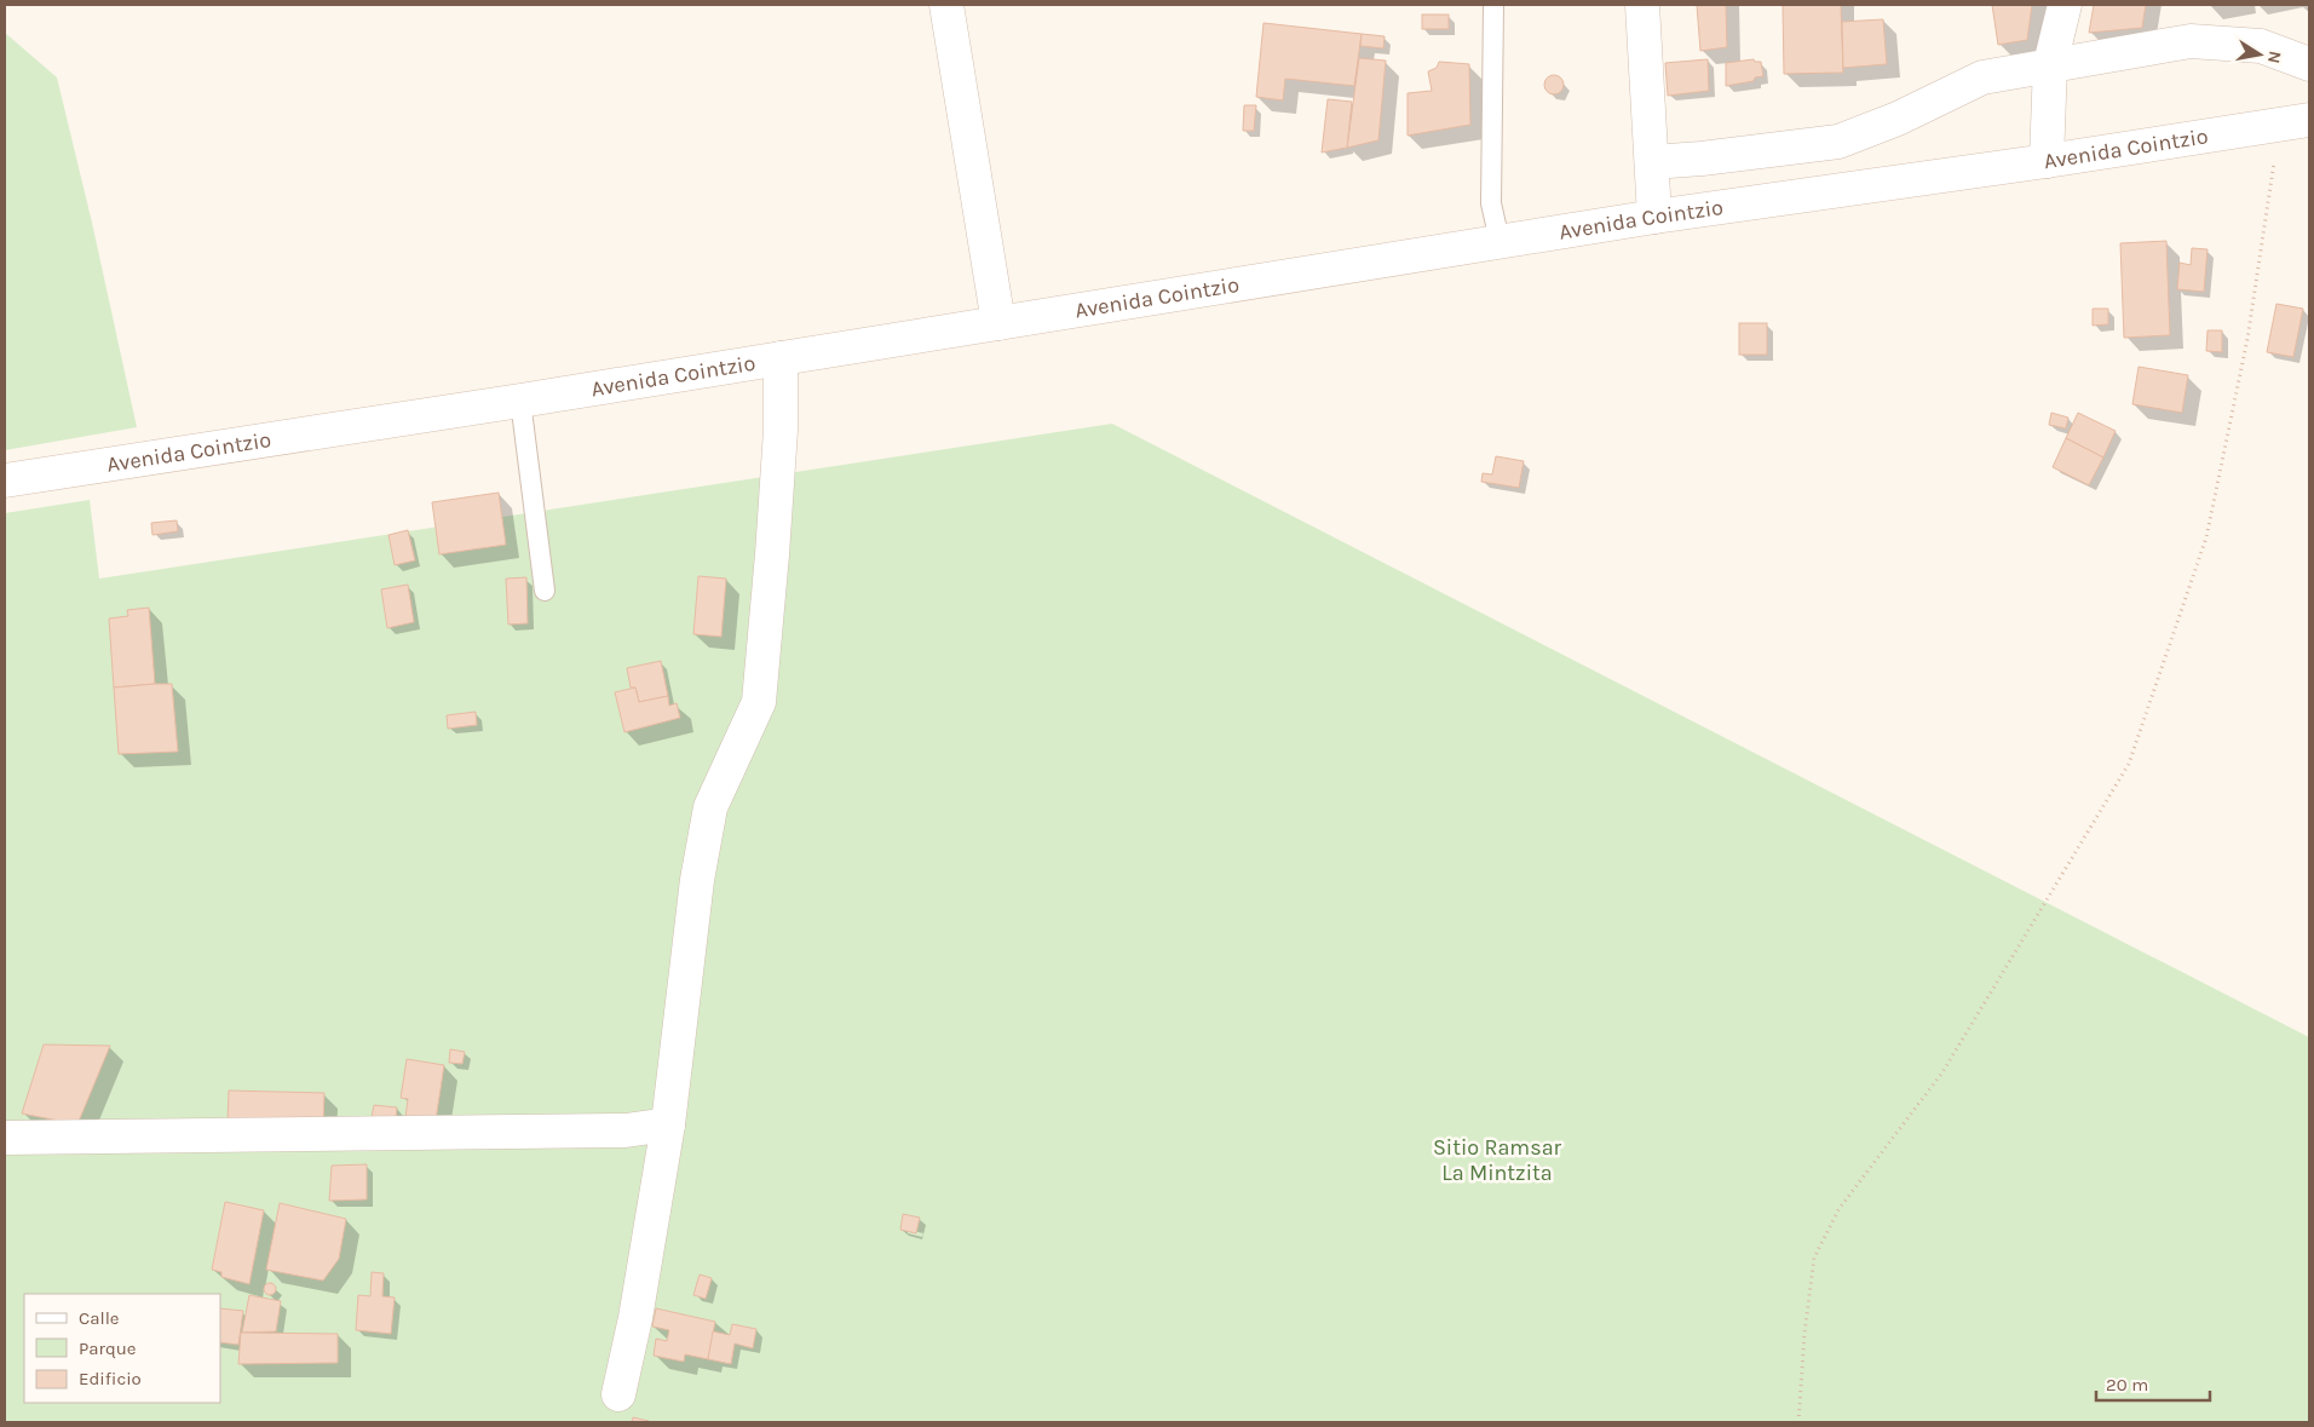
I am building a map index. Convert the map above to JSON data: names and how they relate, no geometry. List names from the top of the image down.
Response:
{
  "streets": {
    "street": ["Avenida Cointzio"]
  },
  "parks": ["Sitio Ramsar La Mintzita"],
  "legend": ["Calle", "Parque", "Edificio"],
  "scale_bar": "20 m",
  "north": "right"
}
